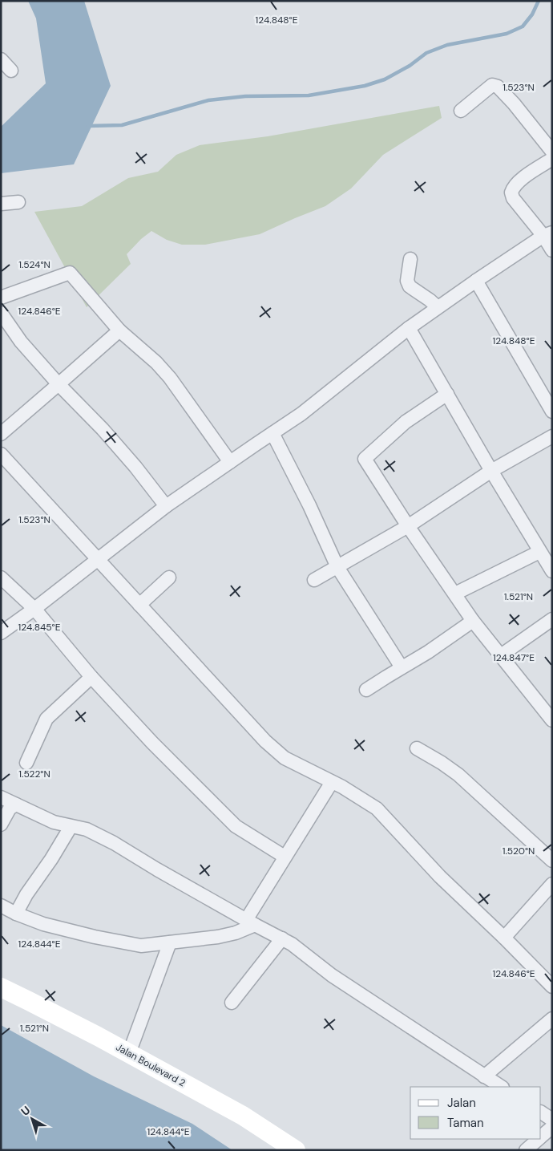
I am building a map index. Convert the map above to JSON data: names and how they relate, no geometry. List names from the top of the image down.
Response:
{
  "streets": {
    "main road": ["Jalan Boulevard 2"]
  },
  "legend": ["Jalan", "Taman"],
  "north": "top left",
  "coordinates": [
    "124.848°E",
    "1.523°N",
    "1.524°N",
    "124.846°E",
    "1.521°N",
    "124.845°E",
    "124.847°E",
    "1.522°N",
    "1.520°N",
    "124.844°E"
  ]
}
